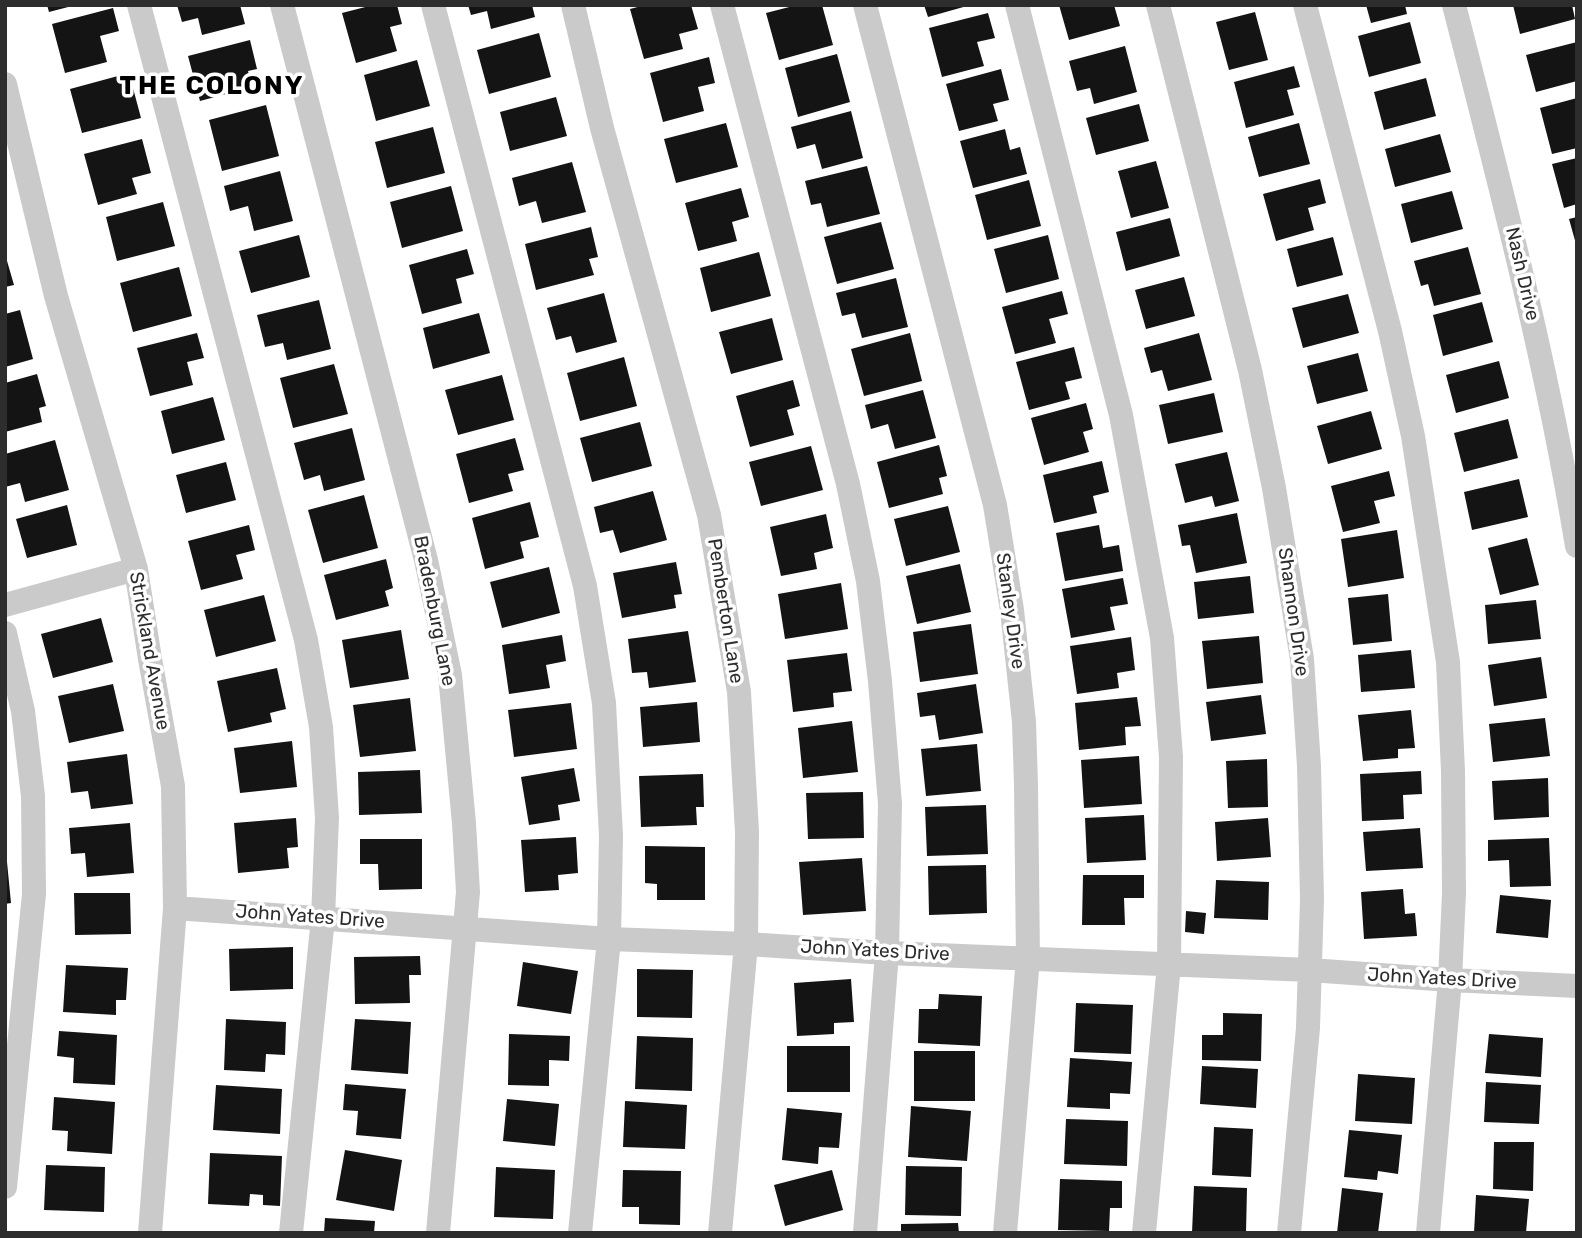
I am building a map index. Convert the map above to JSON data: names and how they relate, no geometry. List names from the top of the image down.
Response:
{
  "streets": {
    "street": [
      "Nash Drive",
      "Bradenburg Lane",
      "Pemberton Lane",
      "Stanley Drive",
      "Shannon Drive",
      "Strickland Avenue",
      "John Yates Drive"
    ]
  },
  "crossings": [
    ["Bradenburg Lane", "John Yates Drive"],
    ["Pemberton Lane", "John Yates Drive"],
    ["Stanley Drive", "John Yates Drive"],
    ["Shannon Drive", "John Yates Drive"],
    ["Strickland Avenue", "John Yates Drive"]
  ],
  "districts": ["THE COLONY"]
}
